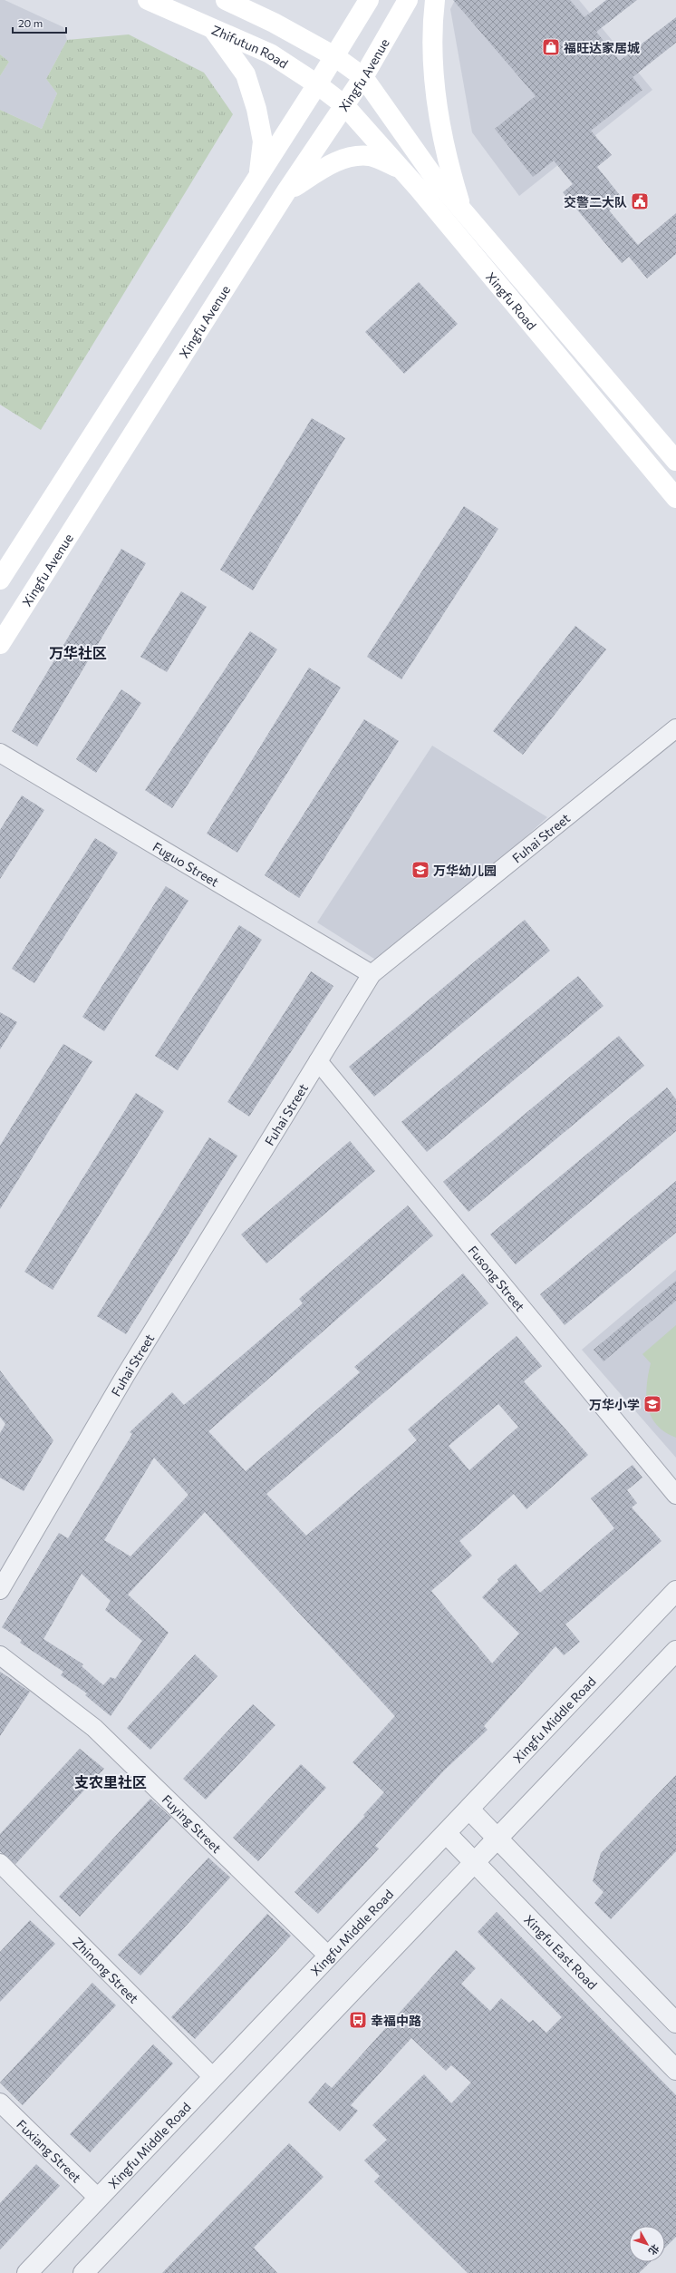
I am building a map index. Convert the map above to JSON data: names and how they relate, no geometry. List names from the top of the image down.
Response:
{
  "streets": {
    "main road": ["Zhifutun Road", "Xingfu Avenue", "Xingfu Road"],
    "street": [
      "Fuhai Street",
      "Fuguo Street",
      "Fusong Street",
      "Xingfu Middle Road",
      "Fuying Street",
      "Xingfu East Road",
      "Zhinong Street",
      "Fuxiang Street"
    ]
  },
  "crossings": [
    ["Zhifutun Road", "Xingfu Avenue"],
    ["Zhifutun Road", "Xingfu Road"],
    ["Xingfu Avenue", "Xingfu Road"],
    ["Fuhai Street", "Fuguo Street"],
    ["Fuhai Street", "Fusong Street"],
    ["Xingfu Middle Road", "Fuying Street"],
    ["Xingfu Middle Road", "Xingfu East Road"],
    ["Xingfu Middle Road", "Zhinong Street"],
    ["Xingfu Middle Road", "Fuxiang Street"]
  ],
  "districts": ["万华社区", "支农里社区"],
  "places": {
    "shop": ["福旺达家居城"],
    "public building": ["交警二大队"],
    "school or university": ["万华幼儿园", "万华小学"],
    "bus stop": ["幸福中路"]
  },
  "scale_bar": "20 m",
  "north": "bottom right"
}
